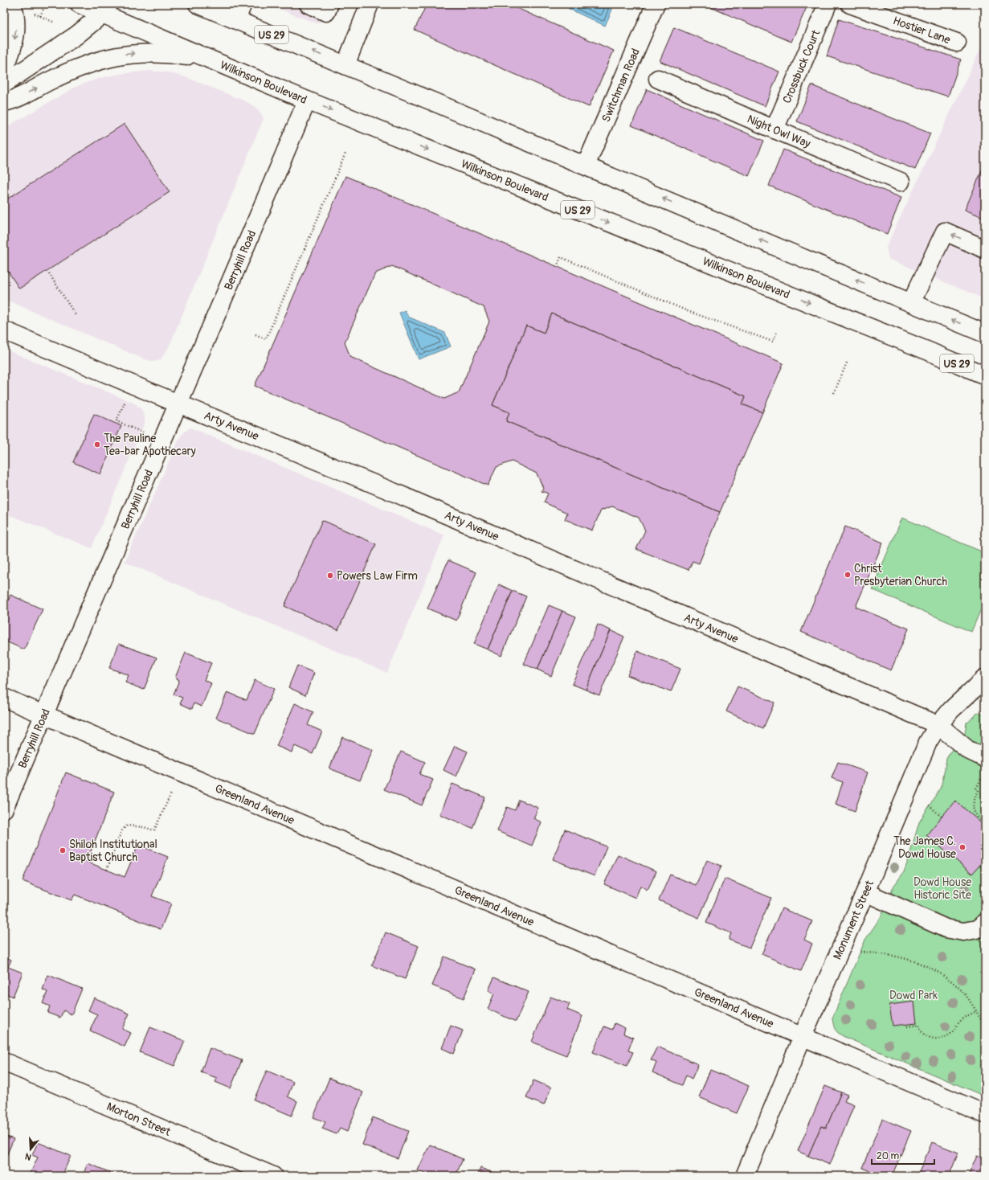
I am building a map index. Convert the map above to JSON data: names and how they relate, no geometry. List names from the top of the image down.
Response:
{
  "streets": {
    "street": [
      "Hostier Lane",
      "US 29",
      "Crossbuck Court",
      "Wilkinson Boulevard",
      "Switchman Road",
      "Night Owl Way",
      "Berryhill Road",
      "Arty Avenue",
      "Greenland Avenue",
      "Monument Street",
      "Morton Street"
    ]
  },
  "crossings": [
    ["US 29", "Switchman Road"],
    ["Crossbuck Court", "Night Owl Way"],
    ["Wilkinson Boulevard", "Berryhill Road"],
    ["Berryhill Road", "Arty Avenue"],
    ["Berryhill Road", "Greenland Avenue"],
    ["Arty Avenue", "Monument Street"],
    ["Greenland Avenue", "Monument Street"]
  ],
  "parks": ["Dowd House Historic Site", "Dowd Park"],
  "places": [
    "The Pauline Tea-bar Apothecary",
    "Christ Presbyterian Church",
    "Powers Law Firm",
    "The James C. Dowd House",
    "Shiloh Institutional Baptist Church"
  ],
  "scale_bar": "20 m",
  "north": "bottom"
}
